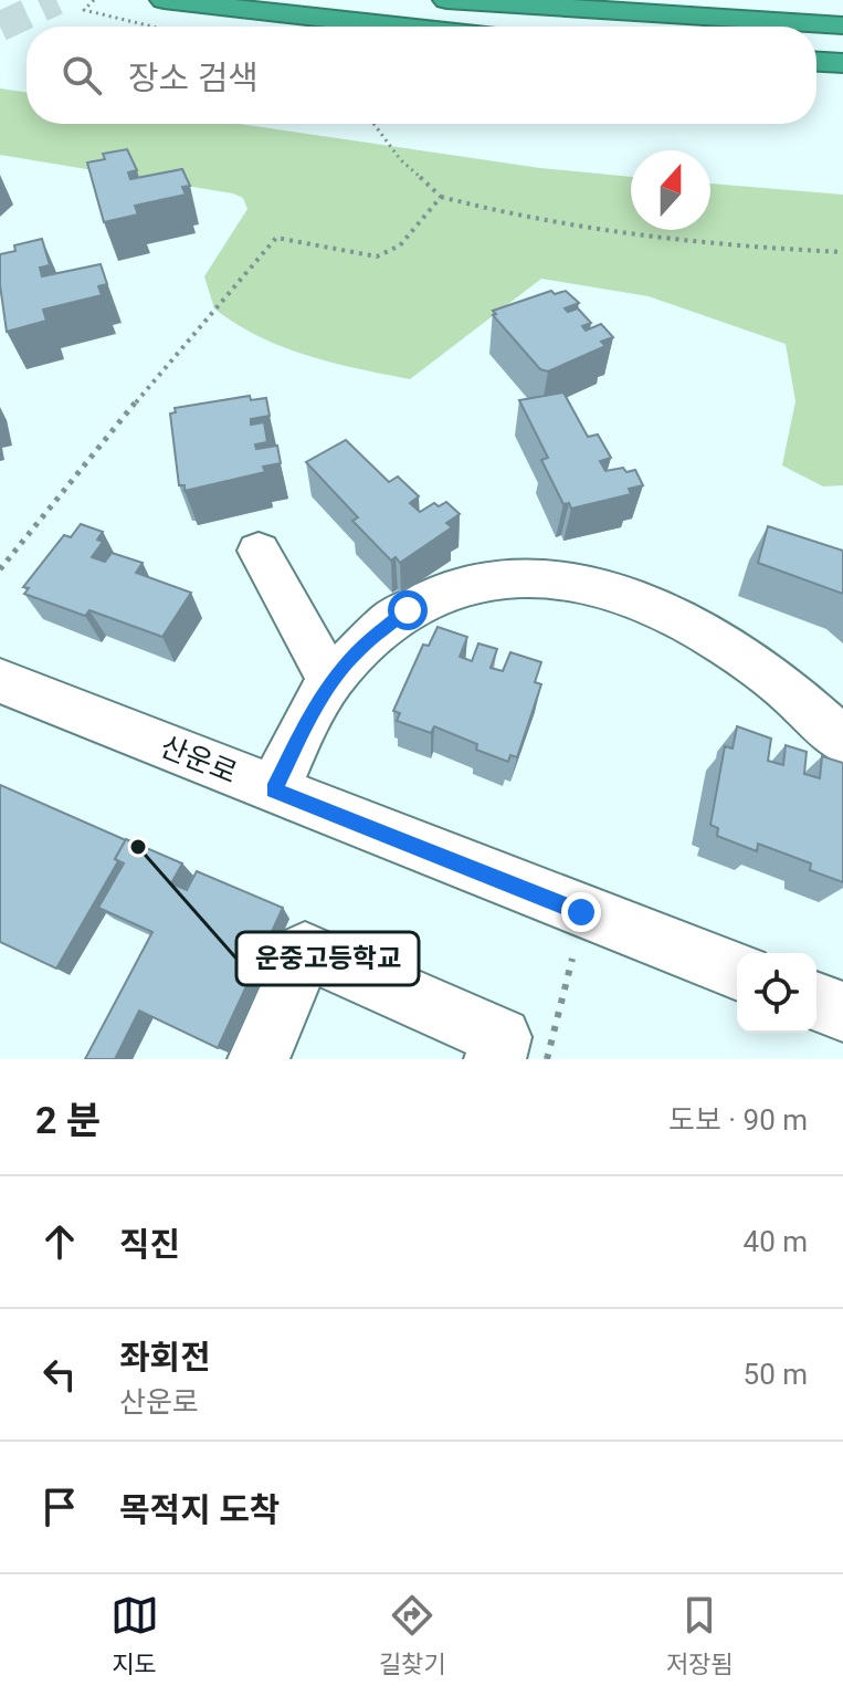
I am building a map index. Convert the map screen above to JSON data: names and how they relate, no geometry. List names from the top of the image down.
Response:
{
  "streets": {
    "street": ["산운로"]
  },
  "places": ["운중고등학교"],
  "north": "top",
  "page": {
    "search": "장소 검색",
    "heading": ["2 분", "도보 · 90 m"],
    "list": [
      ["직진", "40 m"],
      ["좌회전", "산운로", "50 m"],
      "목적지 도착"
    ],
    "nav": ["지도", "길찾기", "저장됨"]
  }
}
